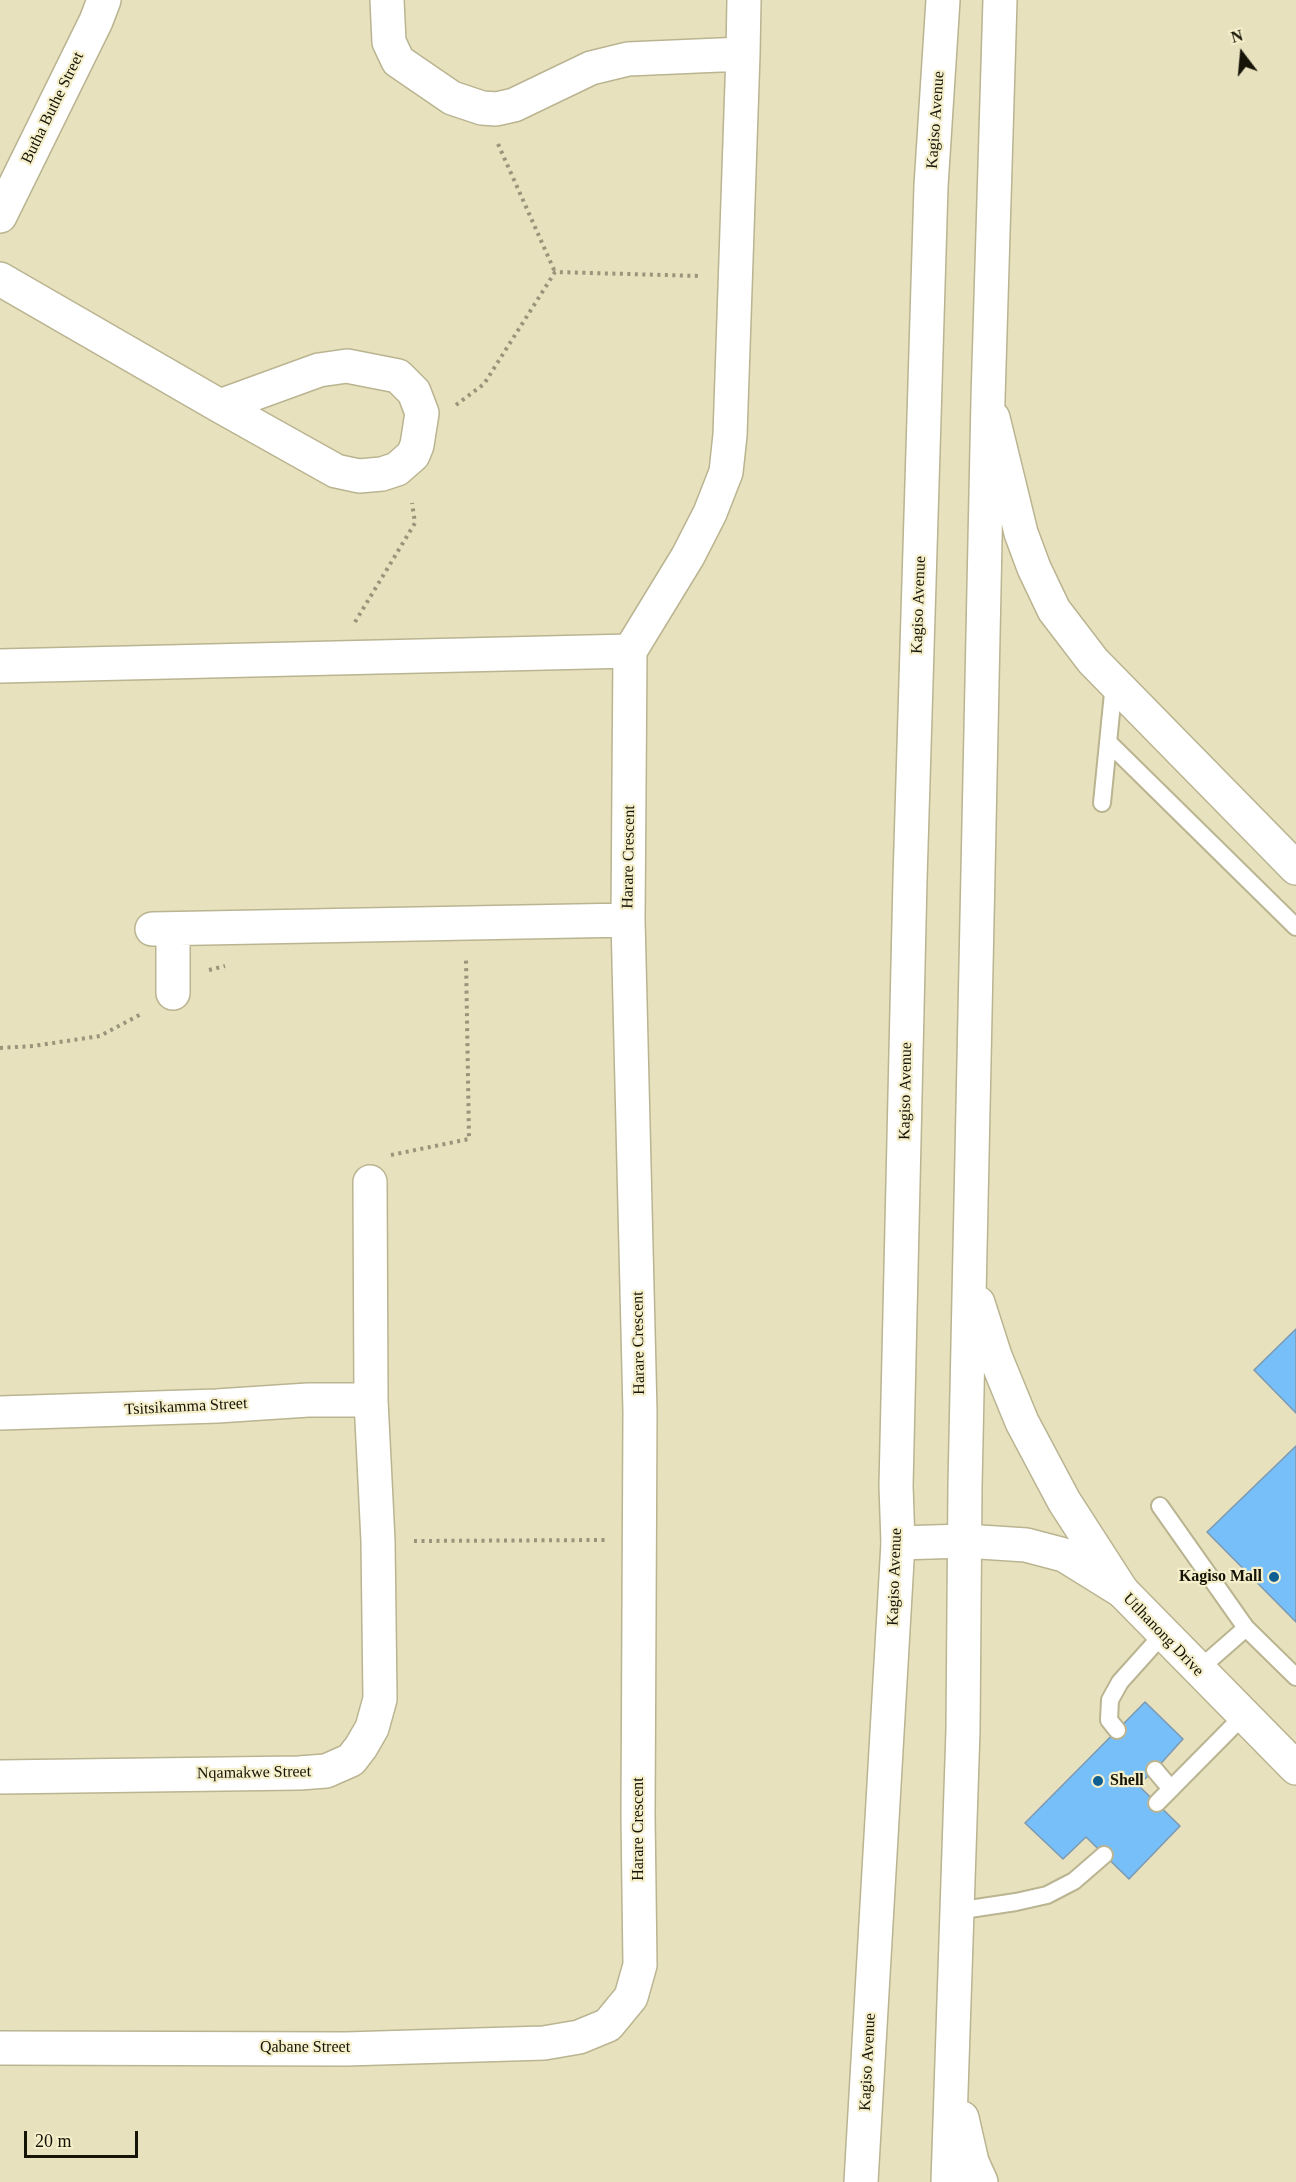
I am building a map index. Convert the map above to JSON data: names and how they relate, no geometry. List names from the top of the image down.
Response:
{
  "streets": {
    "street": [
      "Butha Buthe Street",
      "Kagiso Avenue",
      "Harare Crescent",
      "Tsitsikamma Street",
      "Utlhanong Drive",
      "Nqamakwe Street",
      "Qabane Street"
    ]
  },
  "crossings": [
    ["Kagiso Avenue", "Utlhanong Drive"],
    ["Harare Crescent", "Qabane Street"]
  ],
  "places": ["Kagiso Mall", "Shell"],
  "scale_bar": "20 m",
  "north": "top"
}
